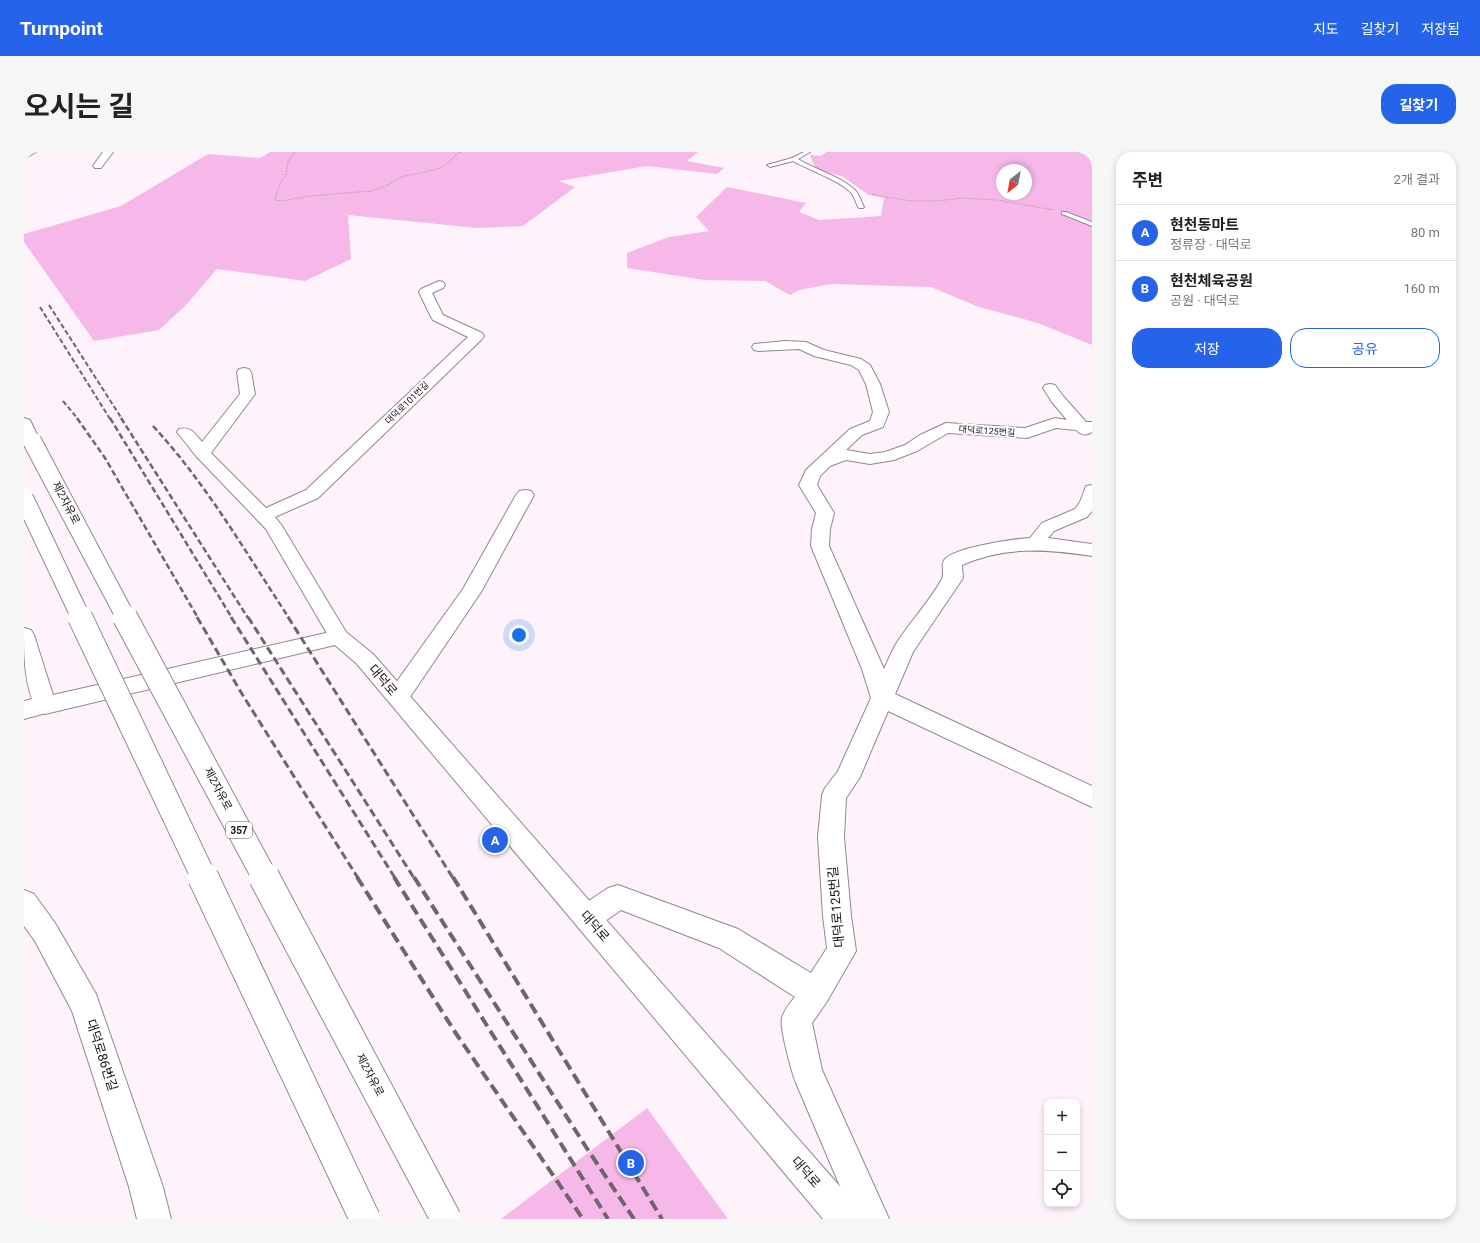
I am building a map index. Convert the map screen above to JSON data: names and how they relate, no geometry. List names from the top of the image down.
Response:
{
  "streets": {
    "main road": [
      "대덕로101번길",
      "대덕로125번길",
      "제2자유로",
      "대덕로",
      "357",
      "대덕로86번길"
    ]
  },
  "crossings": [
    ["대덕로101번길", "대덕로"]
  ],
  "north": "bottom left",
  "page": {
    "header": "Turnpoint",
    "nav": ["지도", "길찾기", "저장됨"],
    "title": "오시는 길",
    "buttons": [
      "길찾기",
      ["저장", "공유"]
    ],
    "heading": ["주변", "2개 결과"],
    "list": [
      {
        "mark": "A",
        "name": "현천동마트",
        "note": "정류장 · 대덕로",
        "value": "80 m"
      },
      {
        "mark": "B",
        "name": "현천체육공원",
        "note": "공원 · 대덕로",
        "value": "160 m"
      }
    ],
    "pins": ["A", "B"],
    "map_buttons": ["+", "−"]
  }
}
